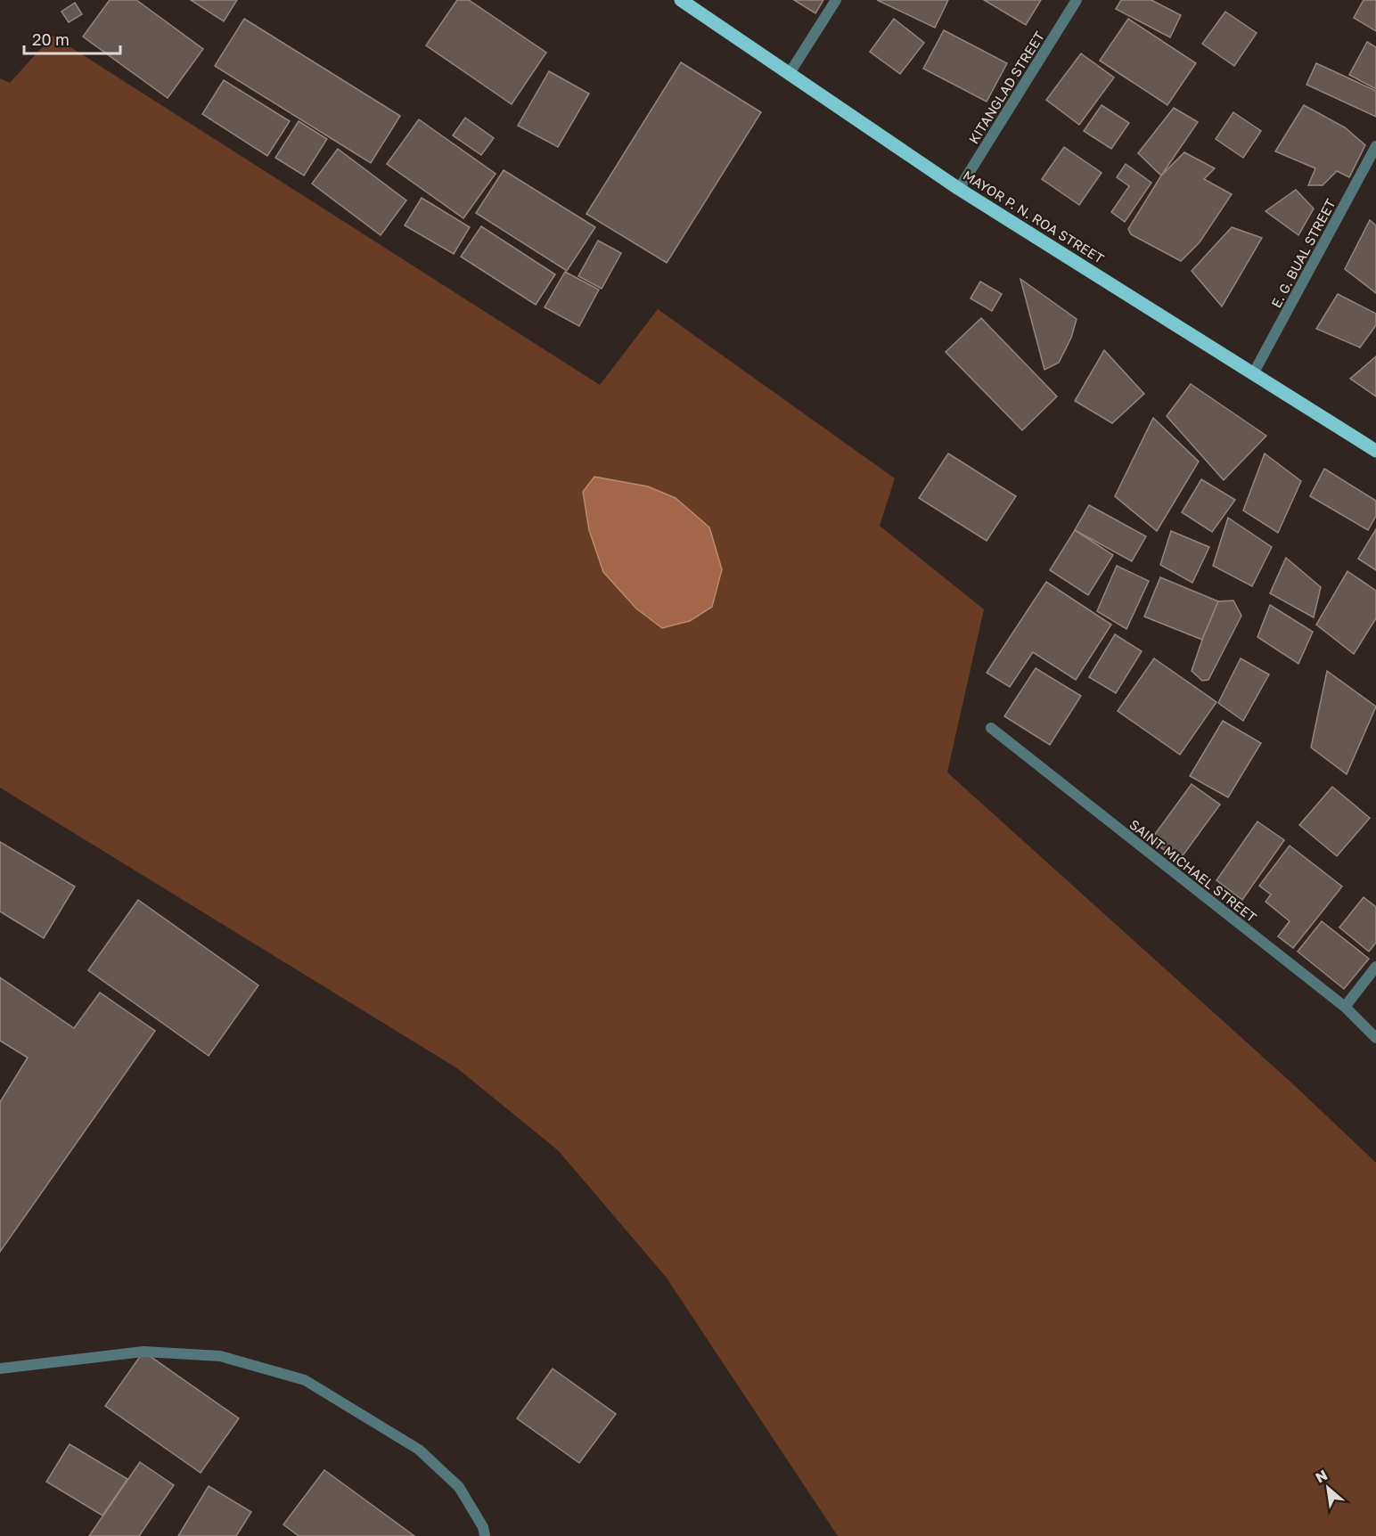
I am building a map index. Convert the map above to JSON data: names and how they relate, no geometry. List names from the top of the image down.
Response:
{
  "streets": {
    "main road": ["MAYOR P. N. ROA STREET"],
    "street": ["KITANGLAD STREET", "E. G. BUAL STREET", "SAINT MICHAEL STREET"]
  },
  "crossings": [
    ["KITANGLAD STREET", "MAYOR P. N. ROA STREET"],
    ["MAYOR P. N. ROA STREET", "E. G. BUAL STREET"]
  ],
  "scale_bar": "20 m",
  "north": "top left"
}
